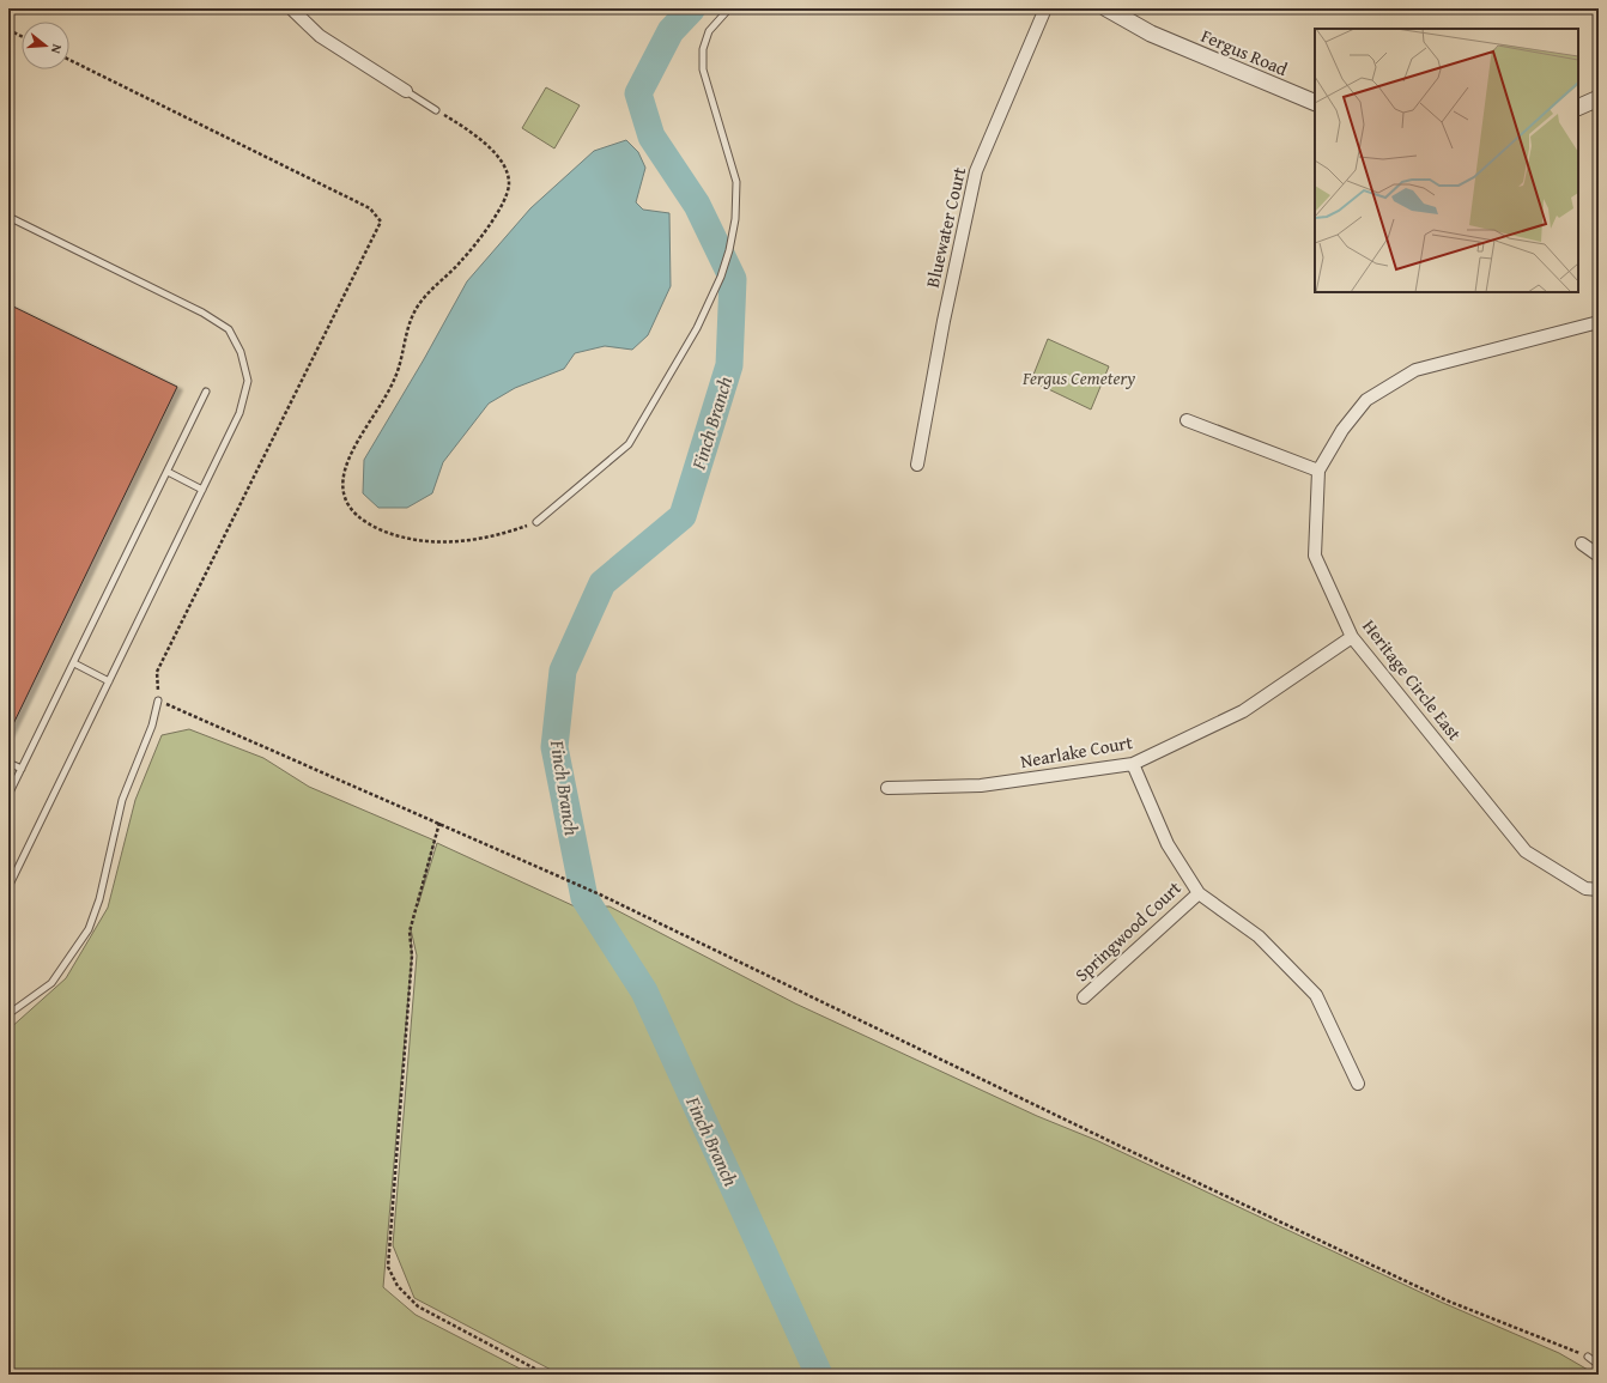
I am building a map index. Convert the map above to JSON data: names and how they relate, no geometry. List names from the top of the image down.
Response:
{
  "streets": {
    "street": [
      "Fergus Road",
      "Bluewater Court",
      "Heritage Circle East",
      "Nearlake Court",
      "Springwood Court"
    ]
  },
  "crossings": [
    ["Heritage Circle East", "Nearlake Court"]
  ],
  "water": ["Finch Branch"],
  "parks": ["Fergus Cemetery"],
  "north": "right"
}
